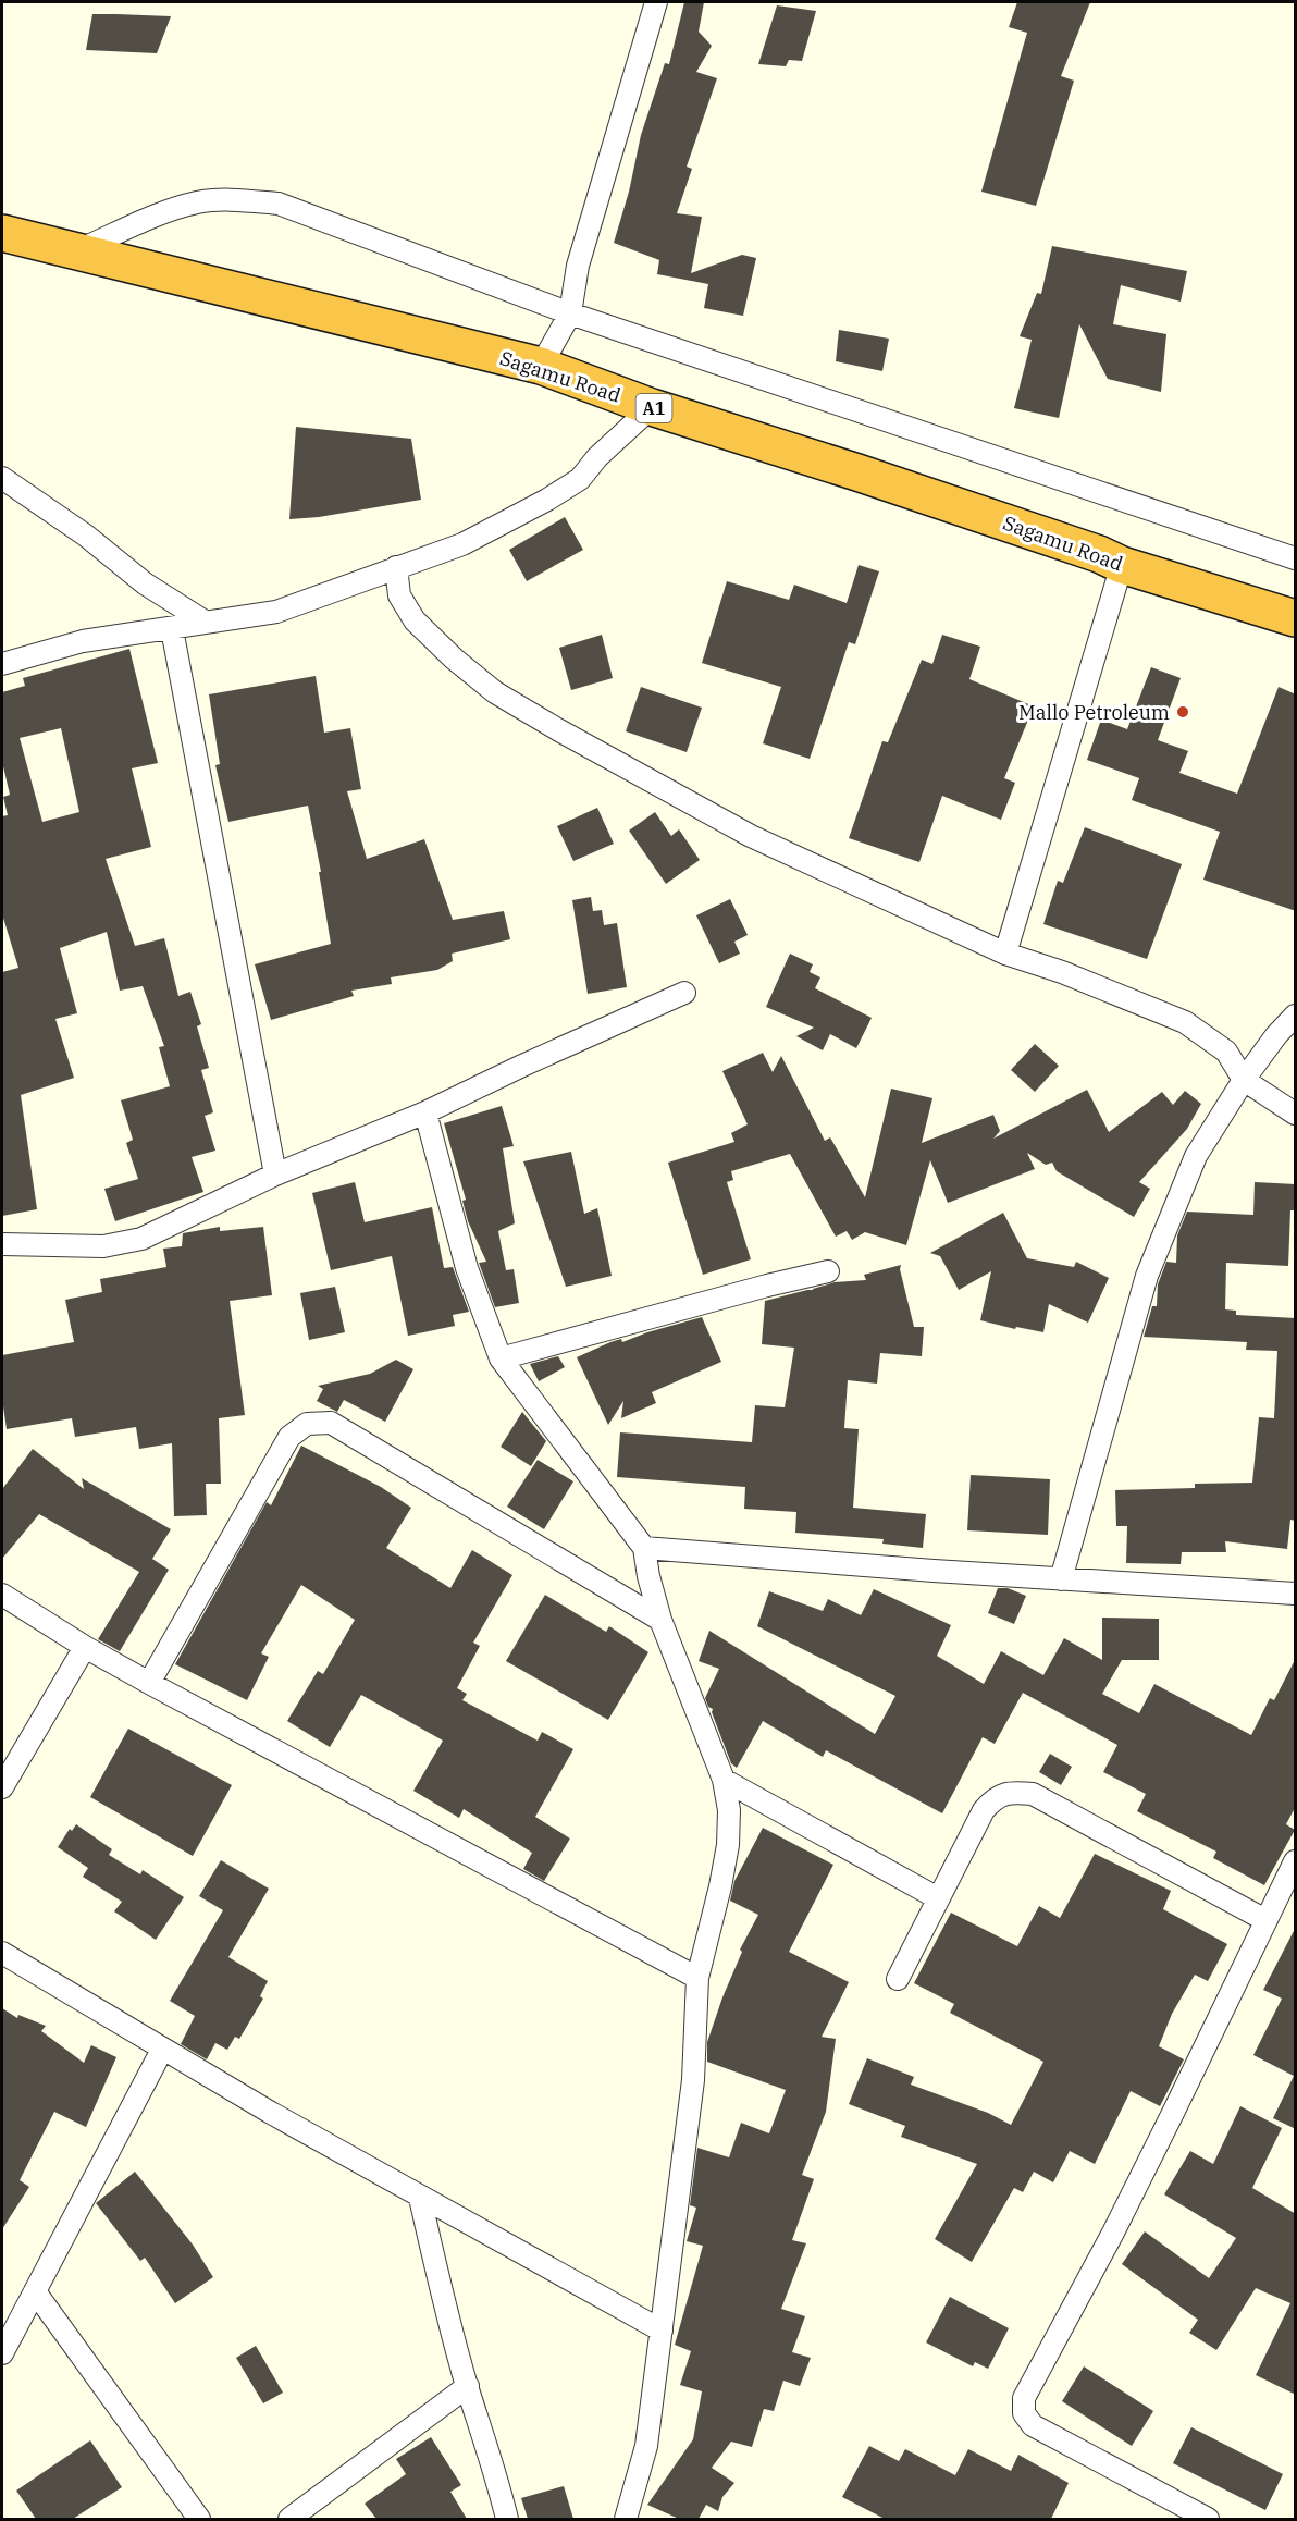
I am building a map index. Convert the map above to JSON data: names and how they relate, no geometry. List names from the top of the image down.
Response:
{
  "streets": {
    "highway": ["Sagamu Road", "A1"]
  },
  "places": ["Mallo Petroleum"]
}
